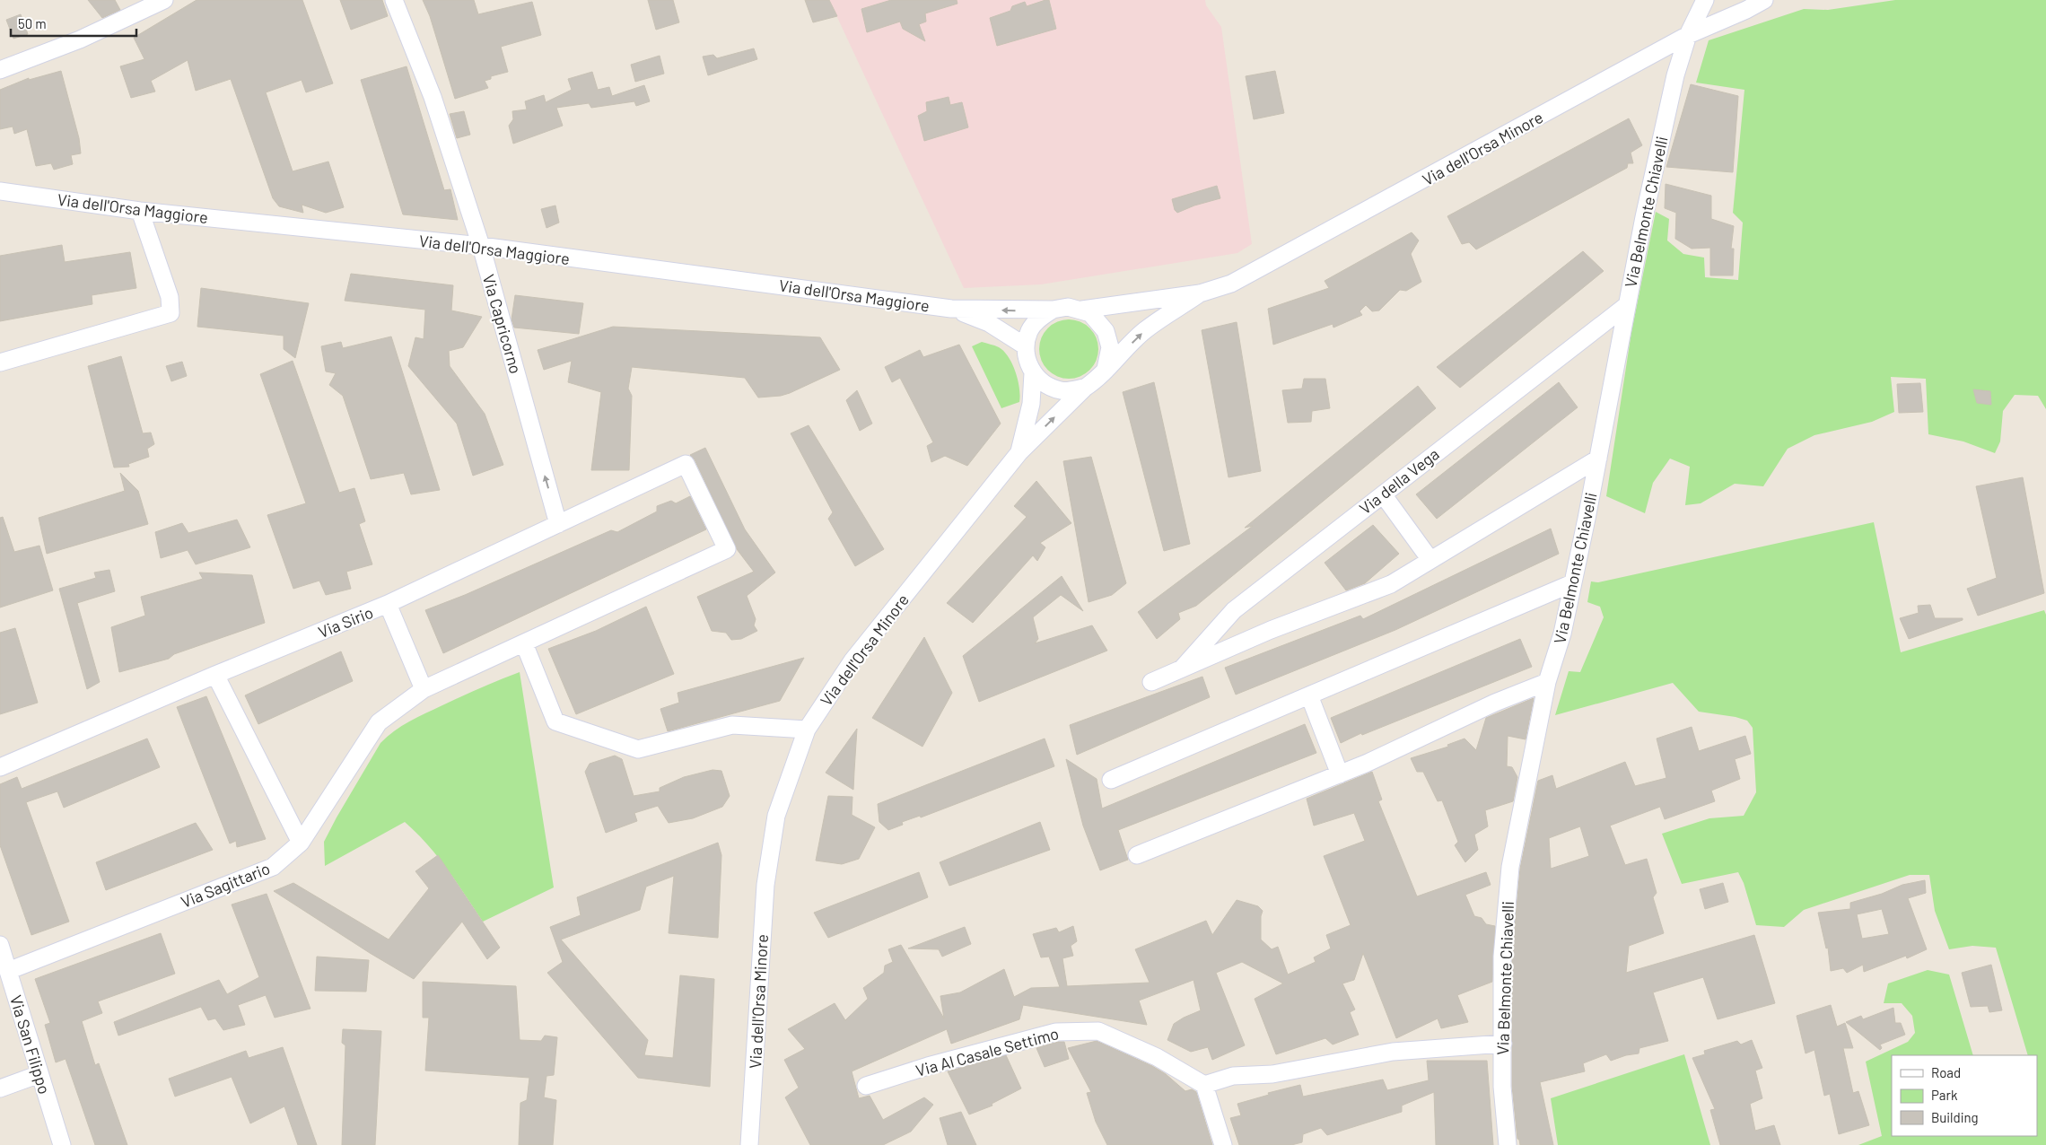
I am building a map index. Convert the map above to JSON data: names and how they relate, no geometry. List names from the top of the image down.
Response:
{
  "streets": {
    "street": [
      "Via dell'Orsa Minore",
      "Via dell'Orsa Maggiore",
      "Via Belmonte Chiavelli",
      "Via Capricorno",
      "Via della Vega",
      "Via Sirio",
      "Via Sagittario",
      "Via San Filippo",
      "Via Al Casale Settimo"
    ]
  },
  "crossings": [
    ["Via dell'Orsa Minore", "Via Belmonte Chiavelli"],
    ["Via dell'Orsa Maggiore", "Via Capricorno"],
    ["Via Belmonte Chiavelli", "Via della Vega"],
    ["Via Capricorno", "Via Sirio"],
    ["Via Sirio", "Via Sagittario"],
    ["Via Sagittario", "Via San Filippo"]
  ],
  "one_way": ["Via Capricorno"],
  "legend": ["Road", "Park", "Building"],
  "scale_bar": "50 m"
}
